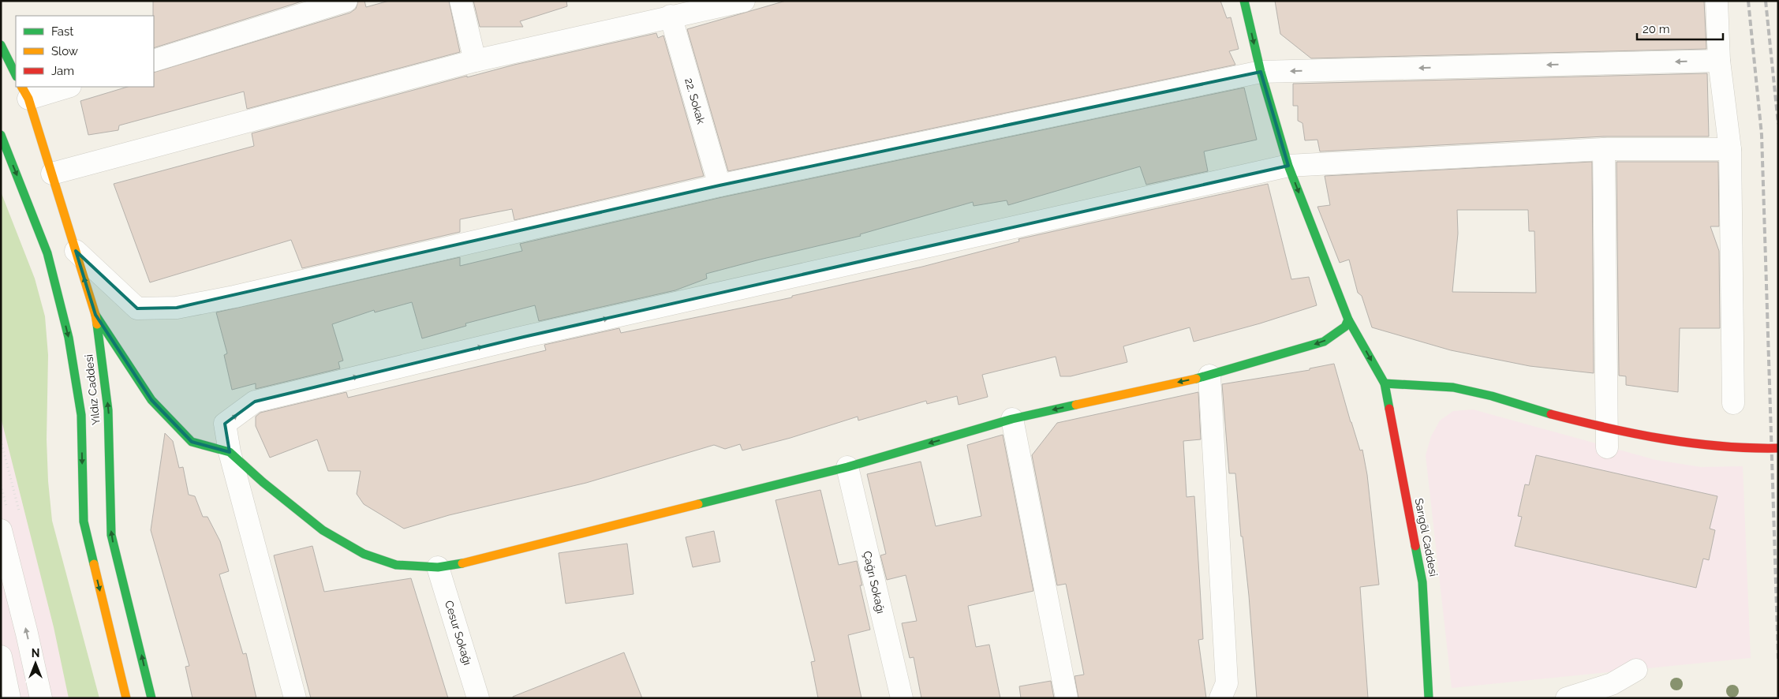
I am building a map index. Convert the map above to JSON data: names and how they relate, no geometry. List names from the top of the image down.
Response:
{
  "streets": {
    "main road": ["Yıldız Caddesi", "Sarıgöl Caddesi"],
    "street": ["22. Sokak", "Çağrı Sokağı", "Cesur Sokağı"]
  },
  "one_way": ["Sarıgöl Caddesi"],
  "legend": ["Fast", "Slow", "Jam"],
  "scale_bar": "20 m",
  "north": "top"
}
